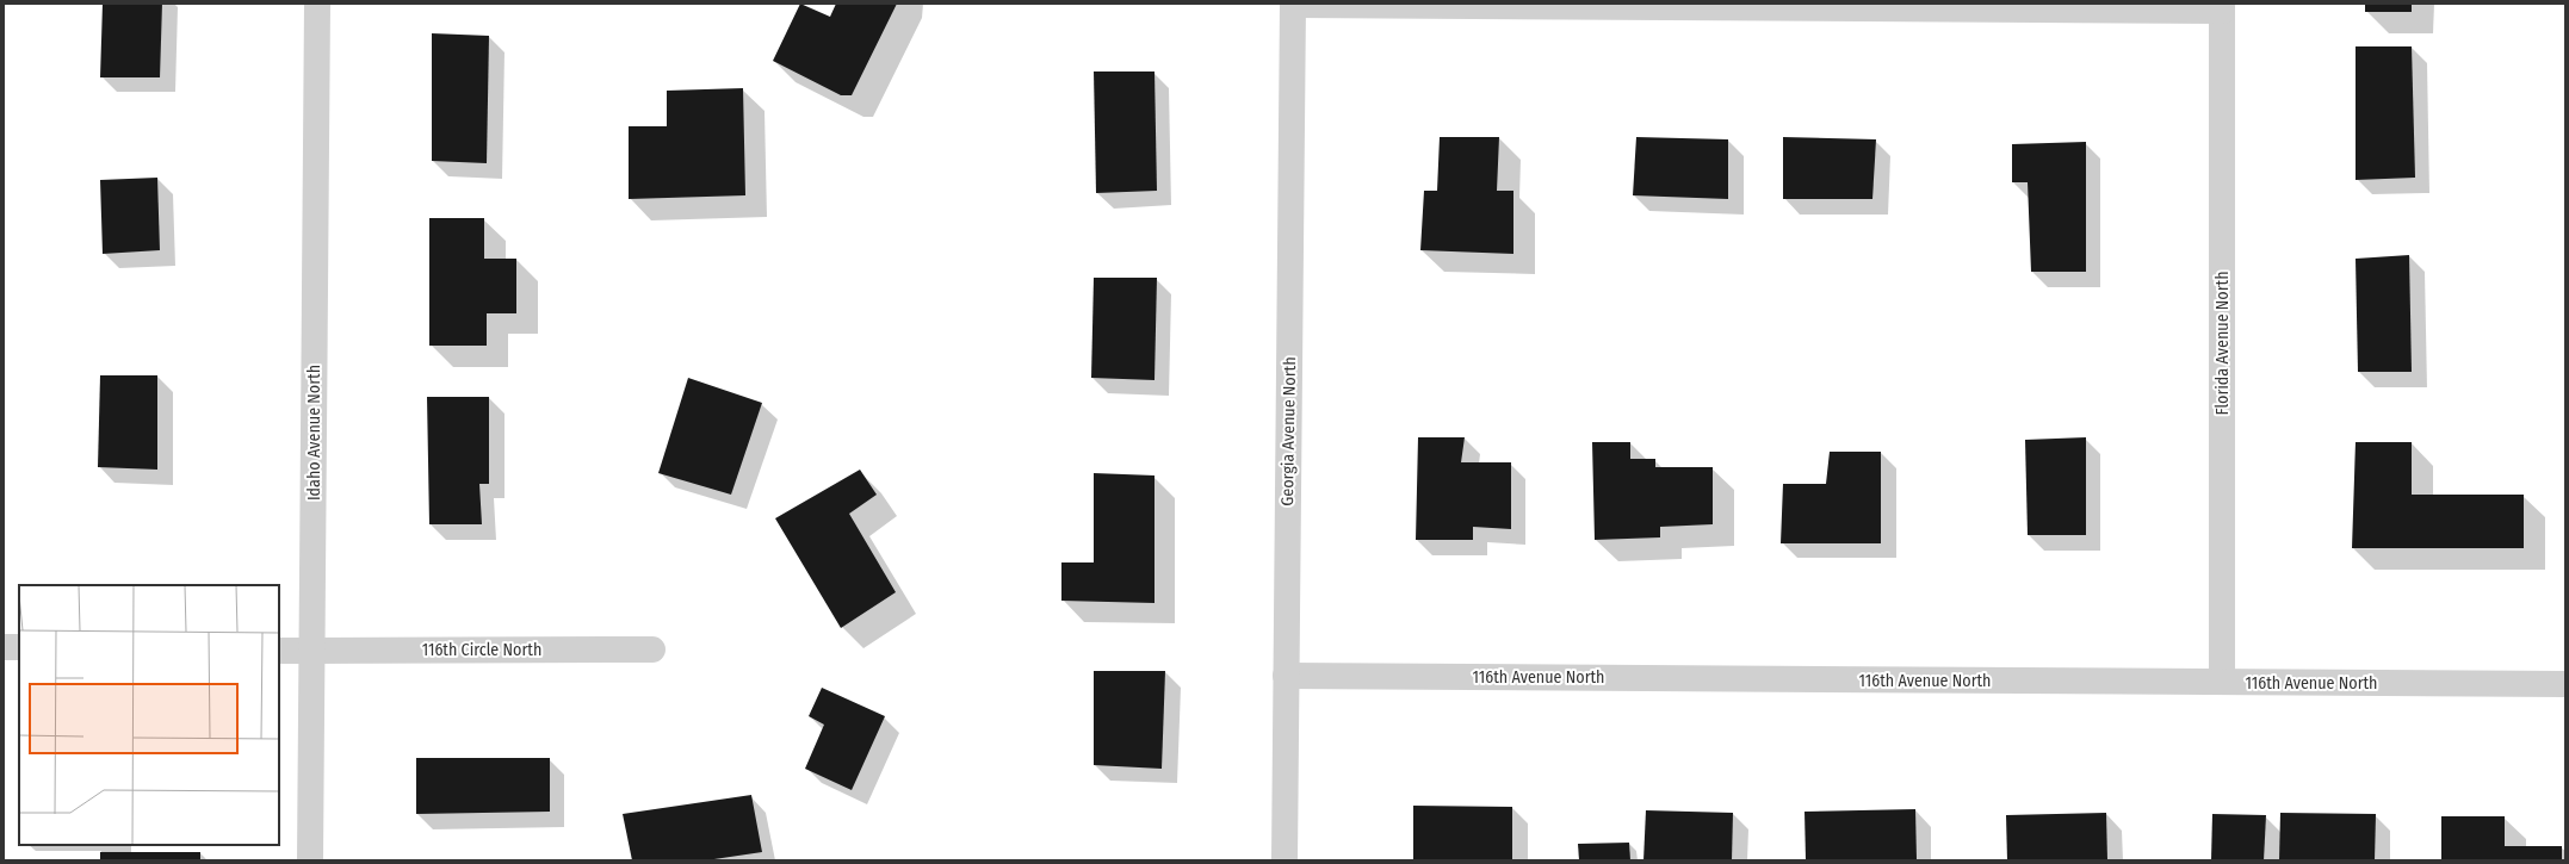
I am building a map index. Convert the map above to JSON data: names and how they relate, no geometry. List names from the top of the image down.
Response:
{
  "streets": {
    "street": [
      "Florida Avenue North",
      "Georgia Avenue North",
      "Idaho Avenue North",
      "116th Circle North",
      "116th Avenue North"
    ]
  },
  "crossings": [
    ["Florida Avenue North", "116th Avenue North"],
    ["Georgia Avenue North", "116th Avenue North"],
    ["Idaho Avenue North", "116th Circle North"]
  ]
}
